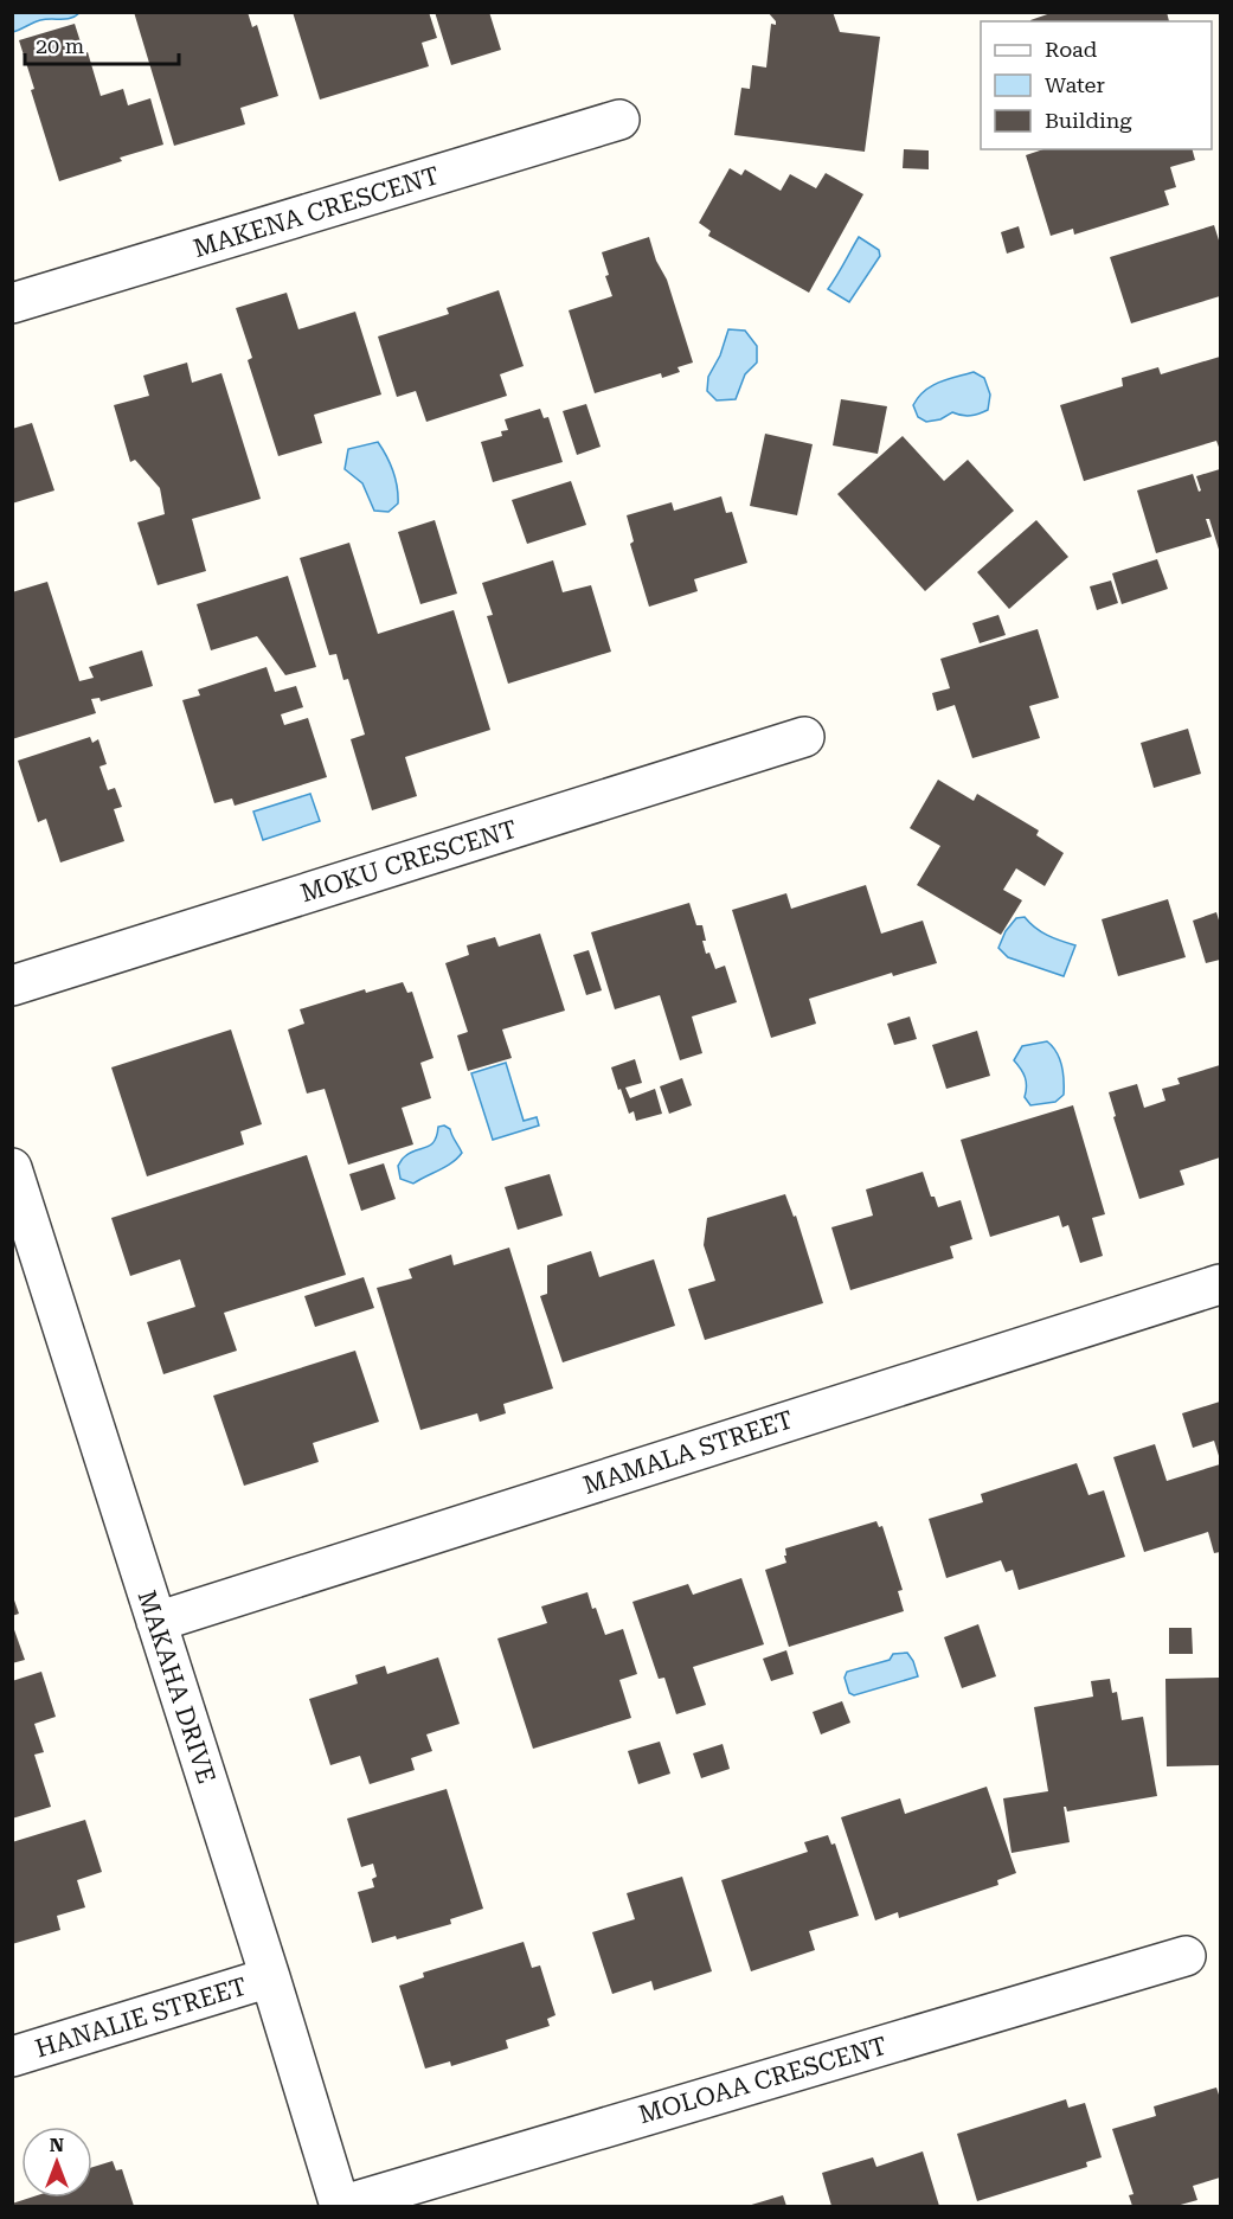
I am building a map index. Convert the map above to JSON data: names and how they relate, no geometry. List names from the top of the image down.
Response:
{
  "streets": {
    "street": [
      "MAKENA CRESCENT",
      "MOKU CRESCENT",
      "MAMALA STREET",
      "MAKAHA DRIVE",
      "HANALIE STREET",
      "MOLOAA CRESCENT"
    ]
  },
  "crossings": [
    ["MAMALA STREET", "MAKAHA DRIVE"],
    ["MAKAHA DRIVE", "HANALIE STREET"],
    ["MAKAHA DRIVE", "MOLOAA CRESCENT"]
  ],
  "legend": ["Road", "Water", "Building"],
  "scale_bar": "20 m",
  "north": "top"
}
